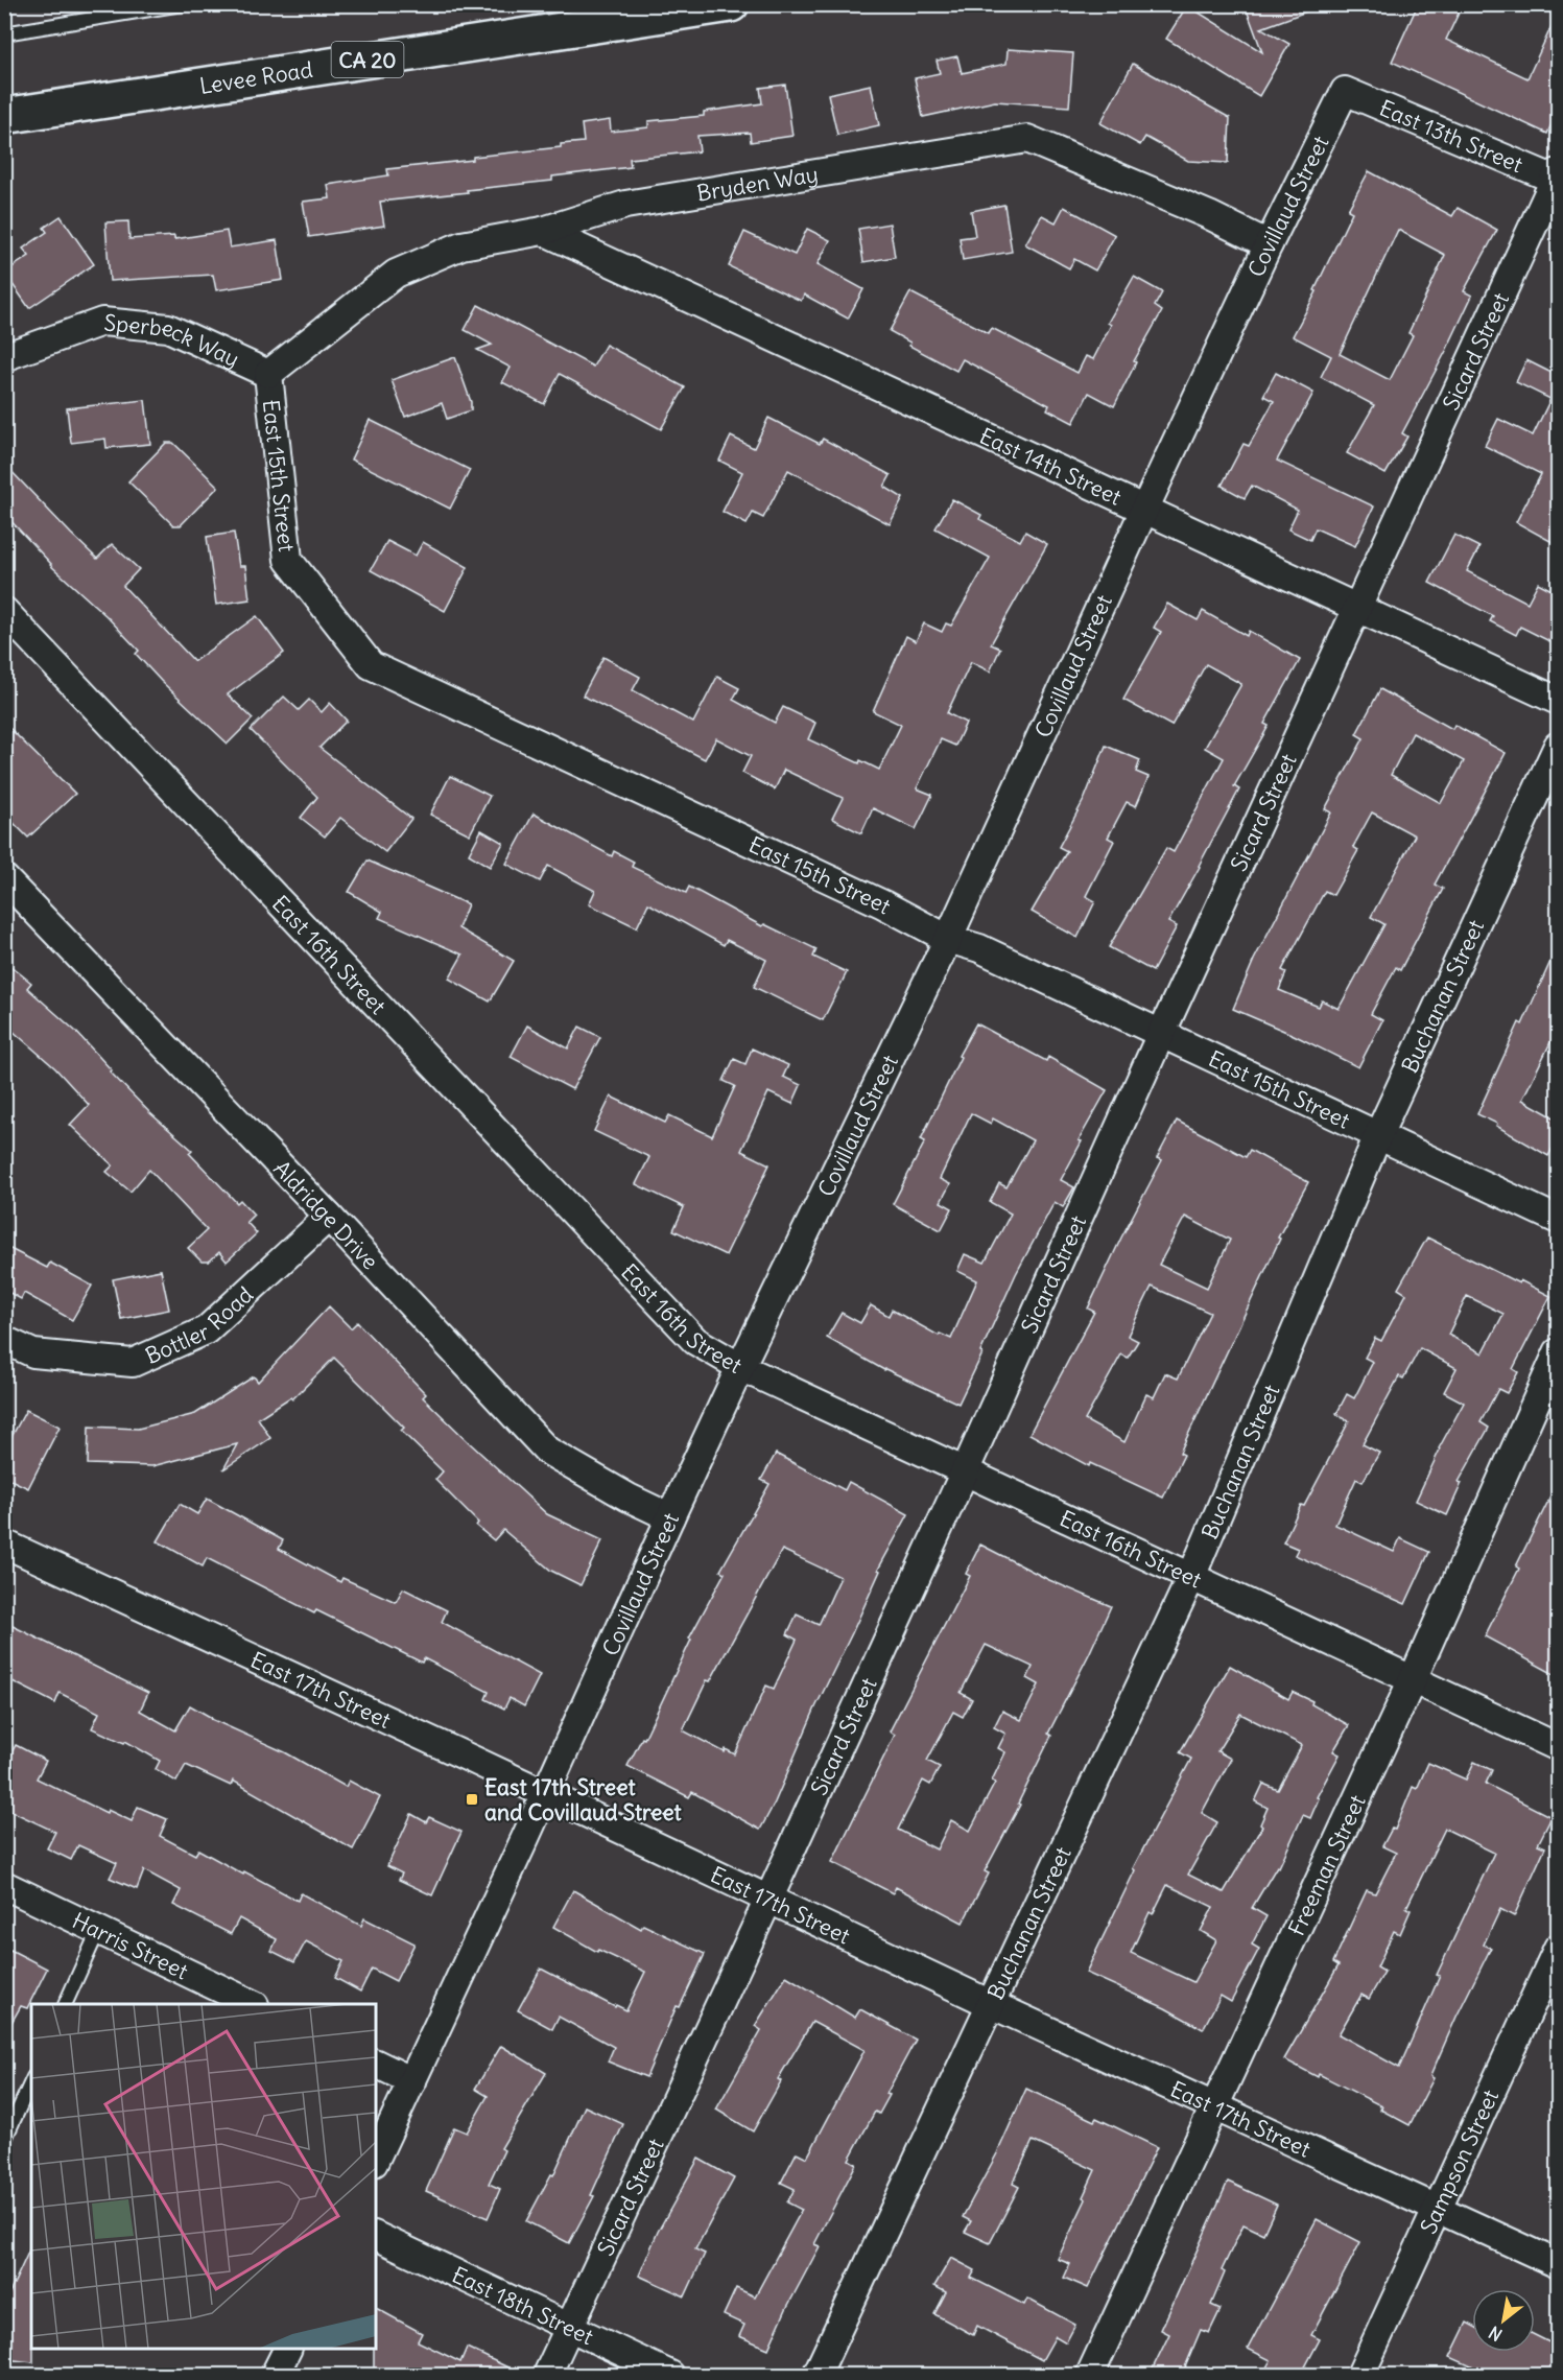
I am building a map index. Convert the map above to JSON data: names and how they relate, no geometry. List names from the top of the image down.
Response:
{
  "streets": {
    "highway": ["CA 20", "Levee Road"],
    "street": [
      "East 13th Street",
      "Bryden Way",
      "Covillaud Street",
      "Sperbeck Way",
      "Sicard Street",
      "East 14th Street",
      "East 15th Street",
      "East 16th Street",
      "Buchanan Street",
      "Aldridge Drive",
      "Bottler Road",
      "East 17th Street",
      "Freeman Street",
      "Harris Street",
      "Sampson Street",
      "East 18th Street"
    ]
  },
  "crossings": [
    ["East 13th Street", "Covillaud Street"],
    ["East 13th Street", "Sicard Street"],
    ["Bryden Way", "Covillaud Street"],
    ["Bryden Way", "Sperbeck Way"],
    ["Bryden Way", "East 14th Street"],
    ["Bryden Way", "East 15th Street"],
    ["Covillaud Street", "East 14th Street"],
    ["Covillaud Street", "East 15th Street"],
    ["Covillaud Street", "East 16th Street"],
    ["Covillaud Street", "Aldridge Drive"],
    ["Covillaud Street", "East 17th Street"],
    ["Sperbeck Way", "East 15th Street"],
    ["Sicard Street", "East 14th Street"],
    ["Sicard Street", "East 15th Street"],
    ["Sicard Street", "East 16th Street"],
    ["Sicard Street", "East 17th Street"],
    ["Sicard Street", "East 18th Street"],
    ["East 15th Street", "Buchanan Street"],
    ["East 16th Street", "Buchanan Street"],
    ["East 16th Street", "Freeman Street"],
    ["Buchanan Street", "East 17th Street"],
    ["Aldridge Drive", "Bottler Road"],
    ["East 17th Street", "Freeman Street"],
    ["East 17th Street", "Sampson Street"]
  ],
  "places": {
    "transit": ["East 17th Street and Covillaud Street"]
  },
  "north": "bottom left"
}
